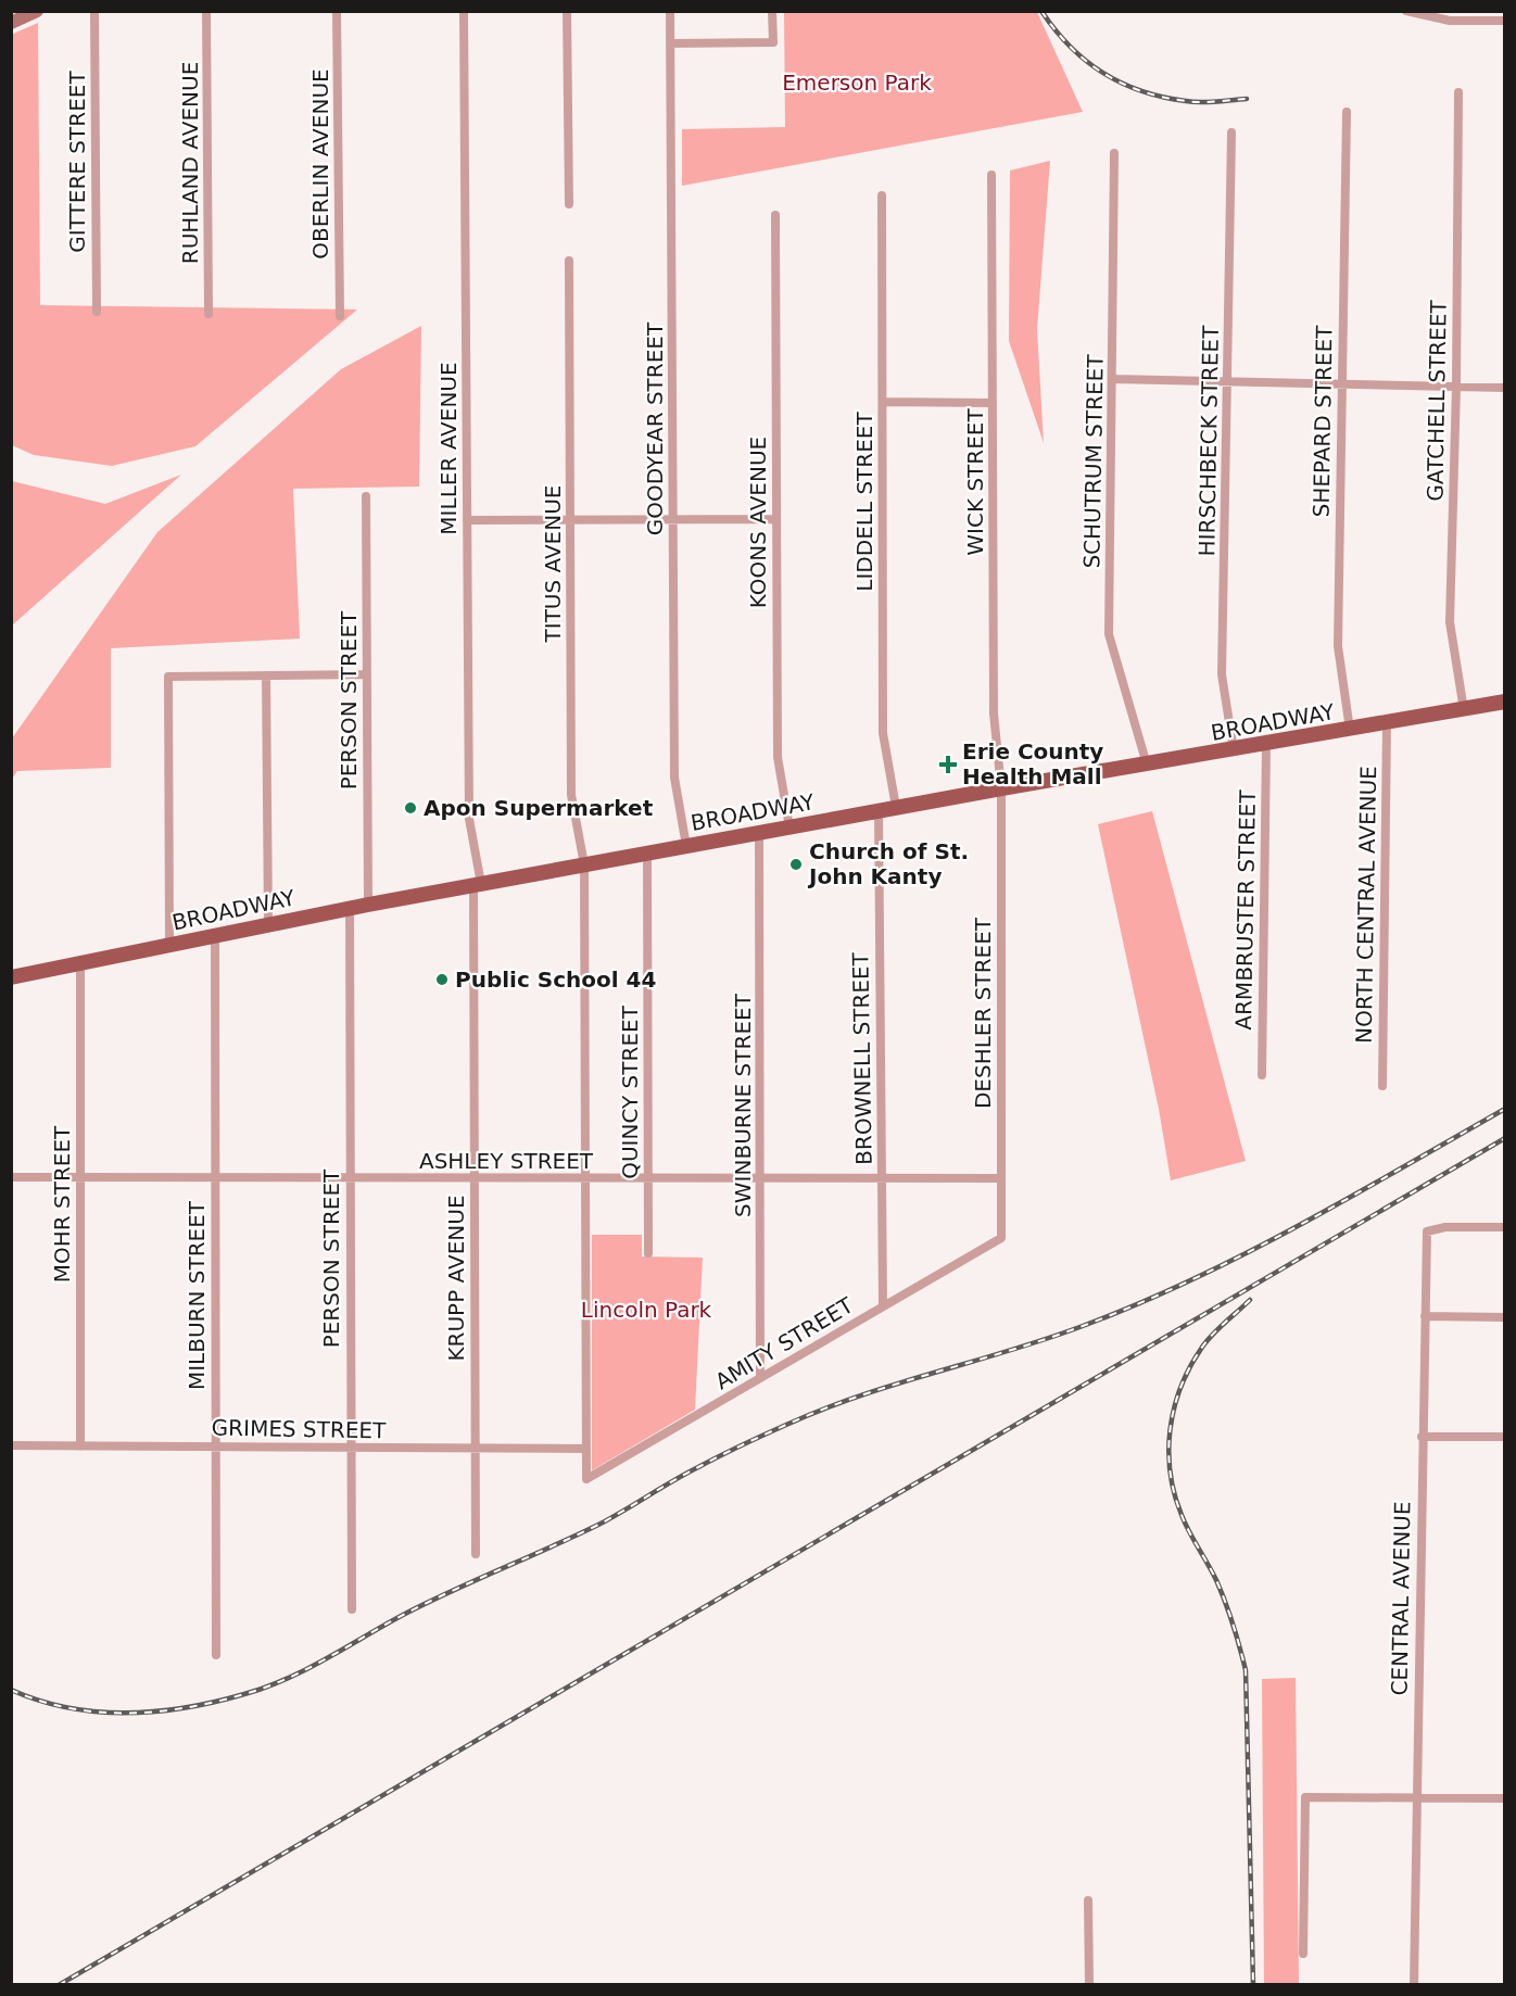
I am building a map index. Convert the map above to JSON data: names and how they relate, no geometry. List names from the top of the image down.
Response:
{
  "streets": {
    "main road": ["BROADWAY"],
    "street": [
      "GITTERE STREET",
      "RUHLAND AVENUE",
      "OBERLIN AVENUE",
      "GATCHELL STREET",
      "SHEPARD STREET",
      "GOODYEAR STREET",
      "HIRSCHBECK STREET",
      "MILLER AVENUE",
      "SCHUTRUM STREET",
      "WICK STREET",
      "LIDDELL STREET",
      "KOONS AVENUE",
      "TITUS AVENUE",
      "PERSON STREET",
      "NORTH CENTRAL AVENUE",
      "ARMBRUSTER STREET",
      "DESHLER STREET",
      "BROWNELL STREET",
      "QUINCY STREET",
      "SWINBURNE STREET",
      "ASHLEY STREET",
      "MOHR STREET",
      "KRUPP AVENUE",
      "MILBURN STREET",
      "AMITY STREET",
      "GRIMES STREET",
      "CENTRAL AVENUE"
    ]
  },
  "crossings": [
    ["GATCHELL STREET", "BROADWAY"],
    ["SHEPARD STREET", "BROADWAY"],
    ["GOODYEAR STREET", "BROADWAY"],
    ["HIRSCHBECK STREET", "BROADWAY"],
    ["MILLER AVENUE", "BROADWAY"],
    ["MILLER AVENUE", "KRUPP AVENUE"],
    ["SCHUTRUM STREET", "BROADWAY"],
    ["WICK STREET", "BROADWAY"],
    ["WICK STREET", "DESHLER STREET"],
    ["LIDDELL STREET", "BROADWAY"],
    ["KOONS AVENUE", "BROADWAY"],
    ["TITUS AVENUE", "BROADWAY"],
    ["TITUS AVENUE", "ASHLEY STREET"],
    ["TITUS AVENUE", "AMITY STREET"],
    ["TITUS AVENUE", "GRIMES STREET"],
    ["PERSON STREET", "BROADWAY"],
    ["PERSON STREET", "ASHLEY STREET"],
    ["PERSON STREET", "GRIMES STREET"],
    ["BROADWAY", "NORTH CENTRAL AVENUE"],
    ["BROADWAY", "ARMBRUSTER STREET"],
    ["BROADWAY", "DESHLER STREET"],
    ["BROADWAY", "BROWNELL STREET"],
    ["BROADWAY", "QUINCY STREET"],
    ["BROADWAY", "SWINBURNE STREET"],
    ["BROADWAY", "MOHR STREET"],
    ["BROADWAY", "KRUPP AVENUE"],
    ["BROADWAY", "MILBURN STREET"],
    ["DESHLER STREET", "ASHLEY STREET"],
    ["DESHLER STREET", "AMITY STREET"],
    ["BROWNELL STREET", "ASHLEY STREET"],
    ["BROWNELL STREET", "AMITY STREET"],
    ["QUINCY STREET", "ASHLEY STREET"],
    ["SWINBURNE STREET", "ASHLEY STREET"],
    ["SWINBURNE STREET", "AMITY STREET"],
    ["ASHLEY STREET", "MOHR STREET"],
    ["ASHLEY STREET", "KRUPP AVENUE"],
    ["ASHLEY STREET", "MILBURN STREET"],
    ["MOHR STREET", "GRIMES STREET"],
    ["KRUPP AVENUE", "GRIMES STREET"],
    ["MILBURN STREET", "GRIMES STREET"]
  ],
  "parks": ["Emerson Park", "Lincoln Park"],
  "places": {
    "health": ["Erie County Health Mall"],
    "other": ["Apon Supermarket", "Church of St. John Kanty", "Public School 44"]
  }
}
